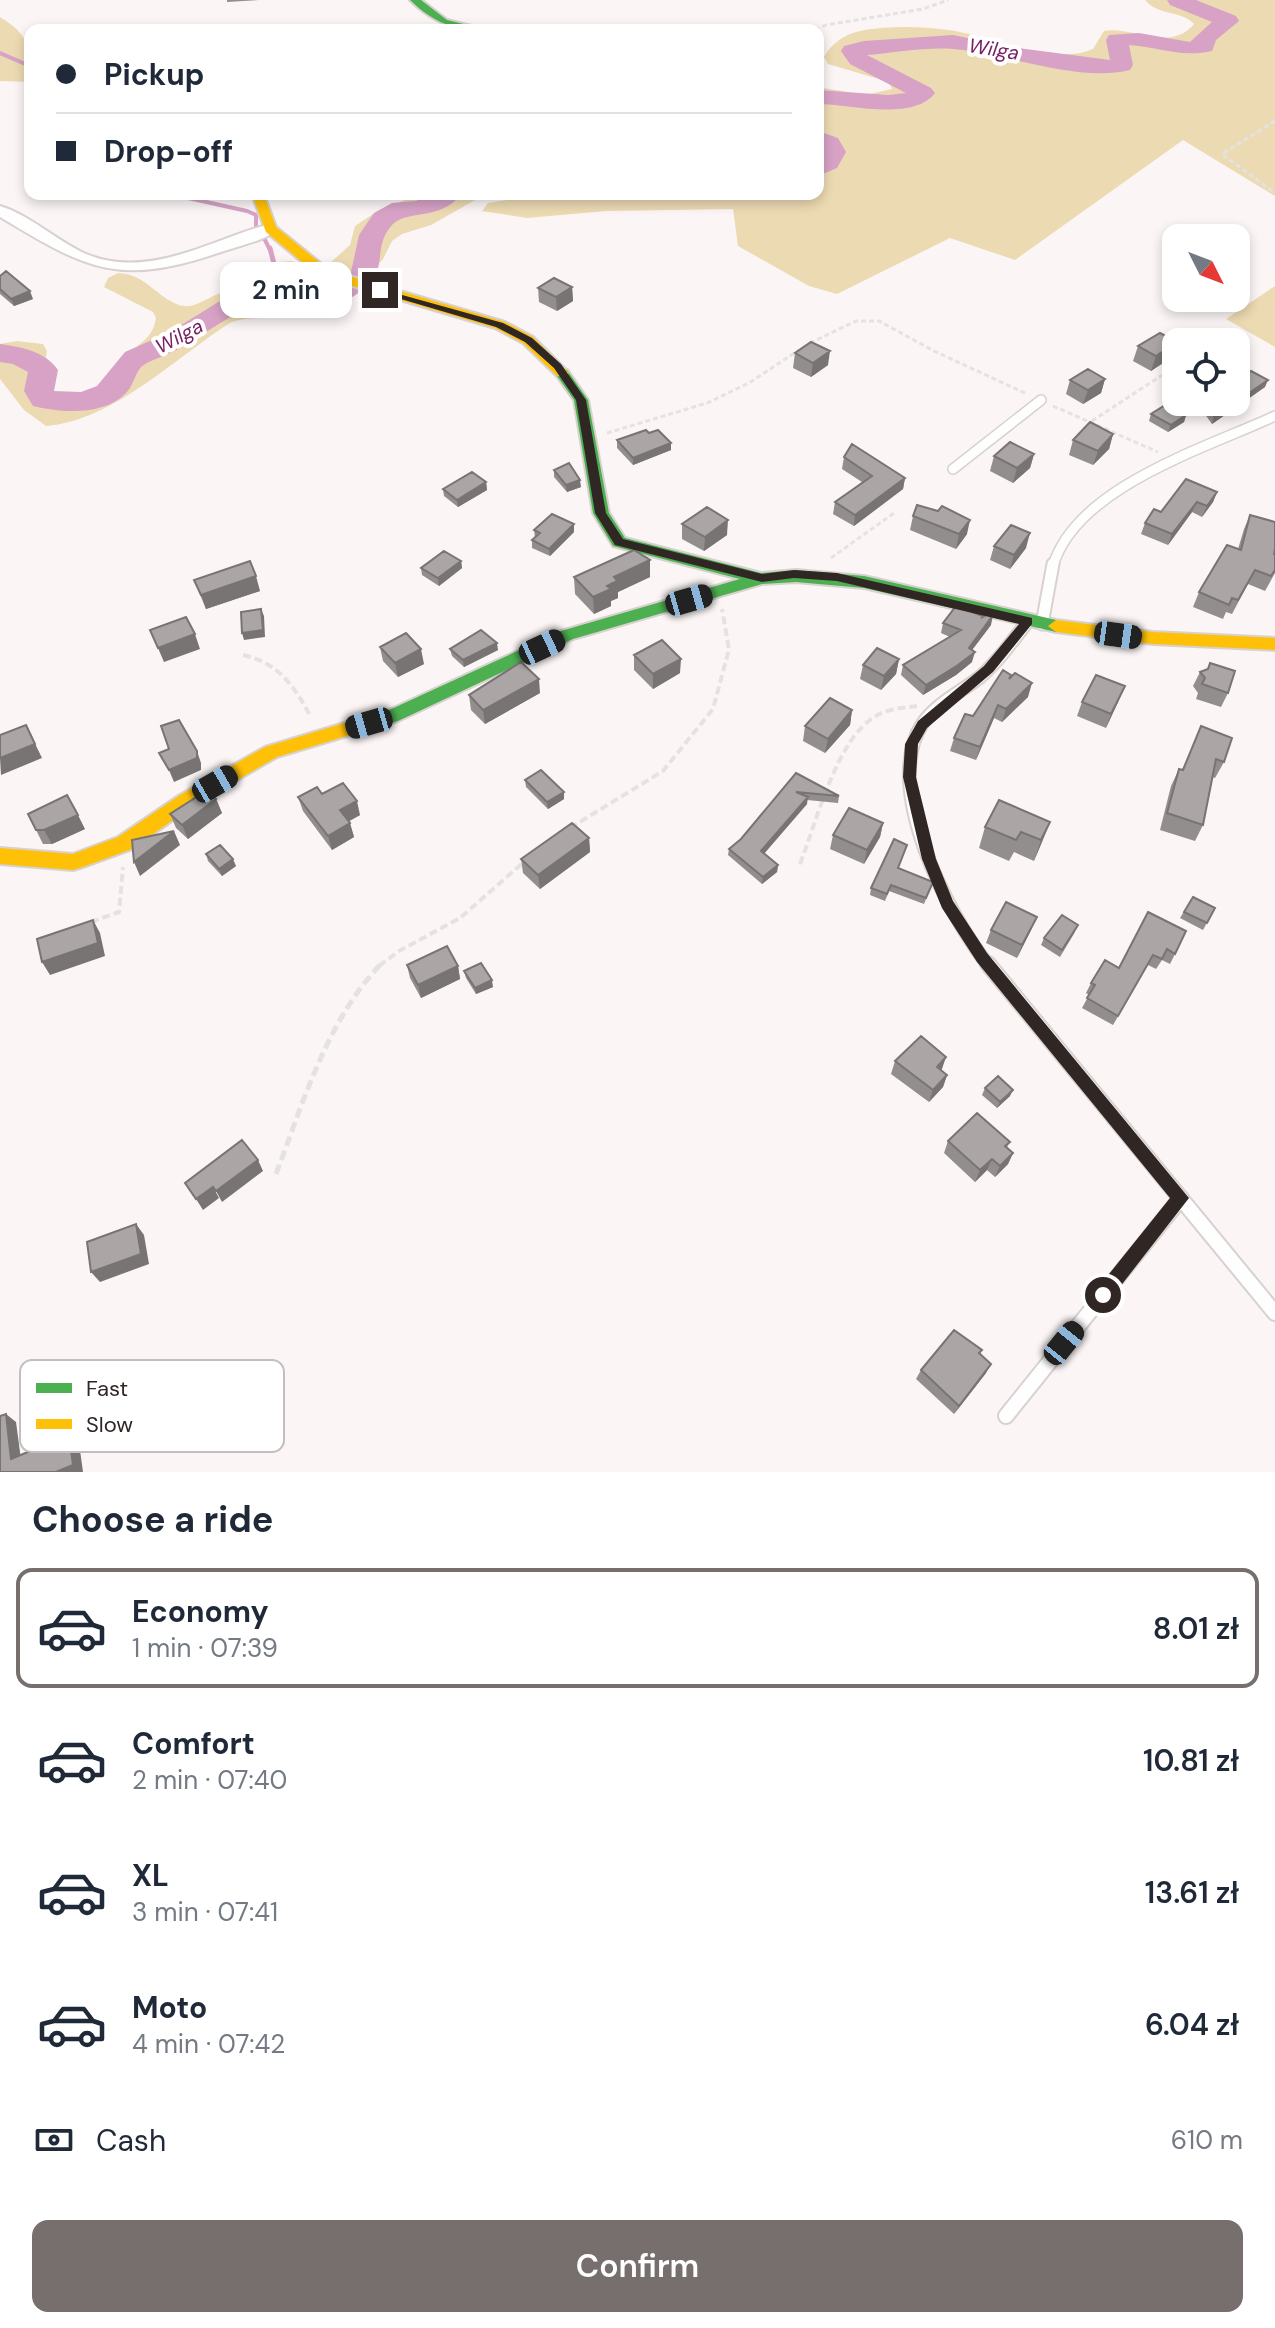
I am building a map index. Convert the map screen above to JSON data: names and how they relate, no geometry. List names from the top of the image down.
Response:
{
  "water": ["Wilga"],
  "legend": ["Fast", "Slow"],
  "north": "bottom right",
  "page": {
    "banner": ["Pickup", "Drop-off"],
    "bubble": "2 min",
    "heading": "Choose a ride",
    "list": [
      {
        "name": "Economy",
        "note": "1 min · 07:39",
        "value": "8.01 zł"
      },
      {
        "name": "Comfort",
        "note": "2 min · 07:40",
        "value": "10.81 zł"
      },
      {
        "name": "XL",
        "note": "3 min · 07:41",
        "value": "13.61 zł"
      },
      {
        "name": "Moto",
        "note": "4 min · 07:42",
        "value": "6.04 zł"
      }
    ],
    "pay": ["Cash", "610 m"],
    "buttons": "Confirm"
  }
}
